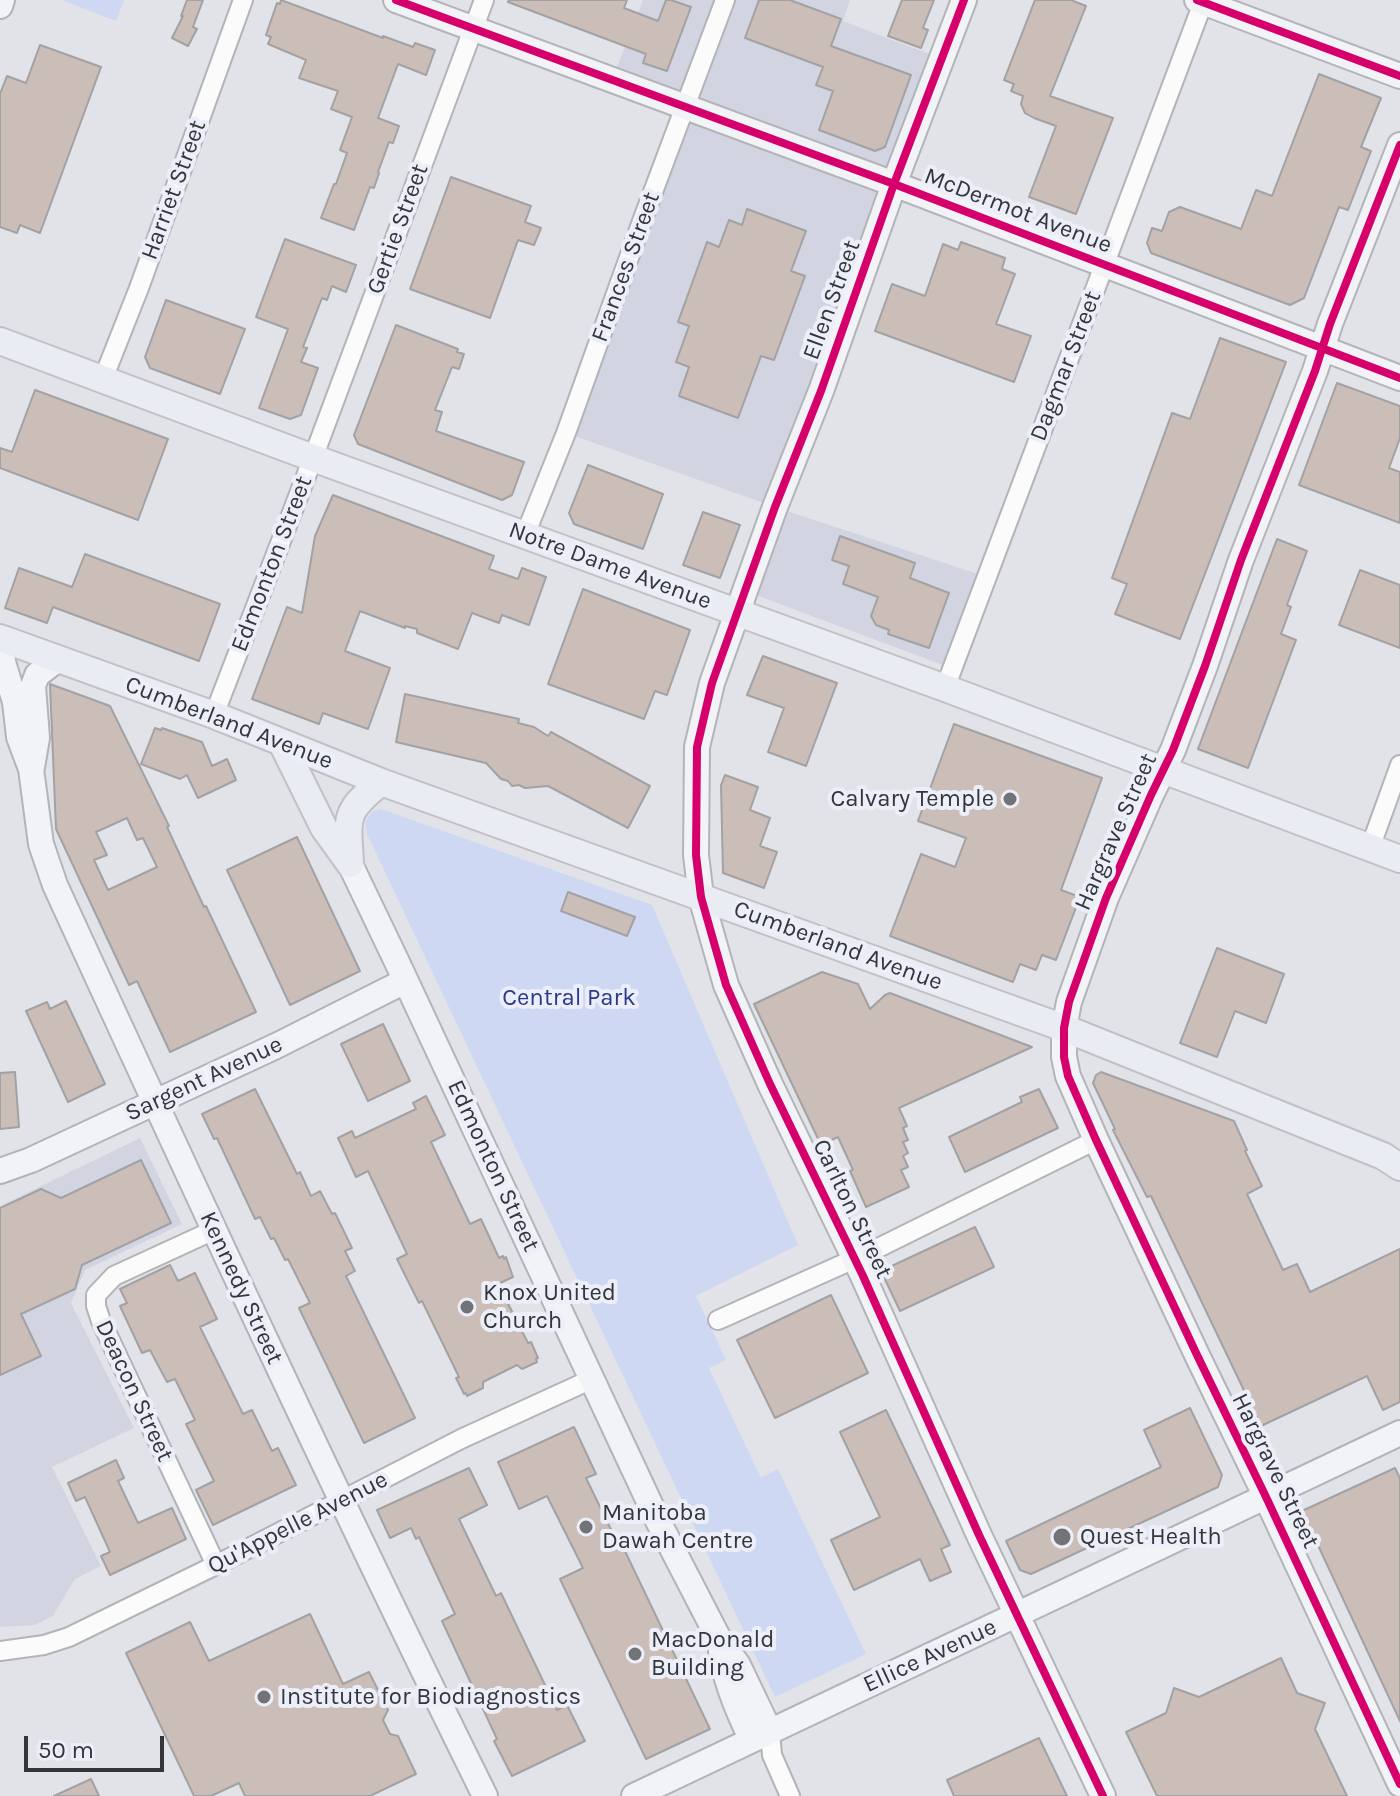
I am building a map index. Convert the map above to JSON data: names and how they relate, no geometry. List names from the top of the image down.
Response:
{
  "streets": {
    "main road": ["Notre Dame Avenue", "Cumberland Avenue"],
    "street": [
      "Harriet Street",
      "McDermot Avenue",
      "Gertie Street",
      "Frances Street",
      "Ellen Street",
      "Dagmar Street",
      "Edmonton Street",
      "Hargrave Street",
      "Sargent Avenue",
      "Carlton Street",
      "Kennedy Street",
      "Deacon Street",
      "Qu'Appelle Avenue",
      "Ellice Avenue"
    ]
  },
  "crossings": [
    ["Harriet Street", "Notre Dame Avenue"],
    ["McDermot Avenue", "Gertie Street"],
    ["McDermot Avenue", "Frances Street"],
    ["McDermot Avenue", "Ellen Street"],
    ["McDermot Avenue", "Dagmar Street"],
    ["McDermot Avenue", "Hargrave Street"],
    ["Gertie Street", "Edmonton Street"],
    ["Gertie Street", "Notre Dame Avenue"],
    ["Frances Street", "Notre Dame Avenue"],
    ["Ellen Street", "Notre Dame Avenue"],
    ["Ellen Street", "Carlton Street"],
    ["Dagmar Street", "Notre Dame Avenue"],
    ["Edmonton Street", "Notre Dame Avenue"],
    ["Edmonton Street", "Cumberland Avenue"],
    ["Edmonton Street", "Sargent Avenue"],
    ["Edmonton Street", "Qu'Appelle Avenue"],
    ["Edmonton Street", "Ellice Avenue"],
    ["Notre Dame Avenue", "Hargrave Street"],
    ["Notre Dame Avenue", "Carlton Street"],
    ["Cumberland Avenue", "Hargrave Street"],
    ["Cumberland Avenue", "Carlton Street"],
    ["Cumberland Avenue", "Kennedy Street"],
    ["Hargrave Street", "Ellice Avenue"],
    ["Sargent Avenue", "Kennedy Street"],
    ["Carlton Street", "Ellice Avenue"],
    ["Kennedy Street", "Deacon Street"],
    ["Kennedy Street", "Qu'Appelle Avenue"],
    ["Deacon Street", "Qu'Appelle Avenue"]
  ],
  "parks": ["Central Park"],
  "places": [
    "Calvary Temple",
    "Knox United Church",
    "Manitoba Dawah Centre",
    "Quest Health",
    "MacDonald Building",
    "Institute for Biodiagnostics"
  ],
  "scale_bar": "50 m"
}
